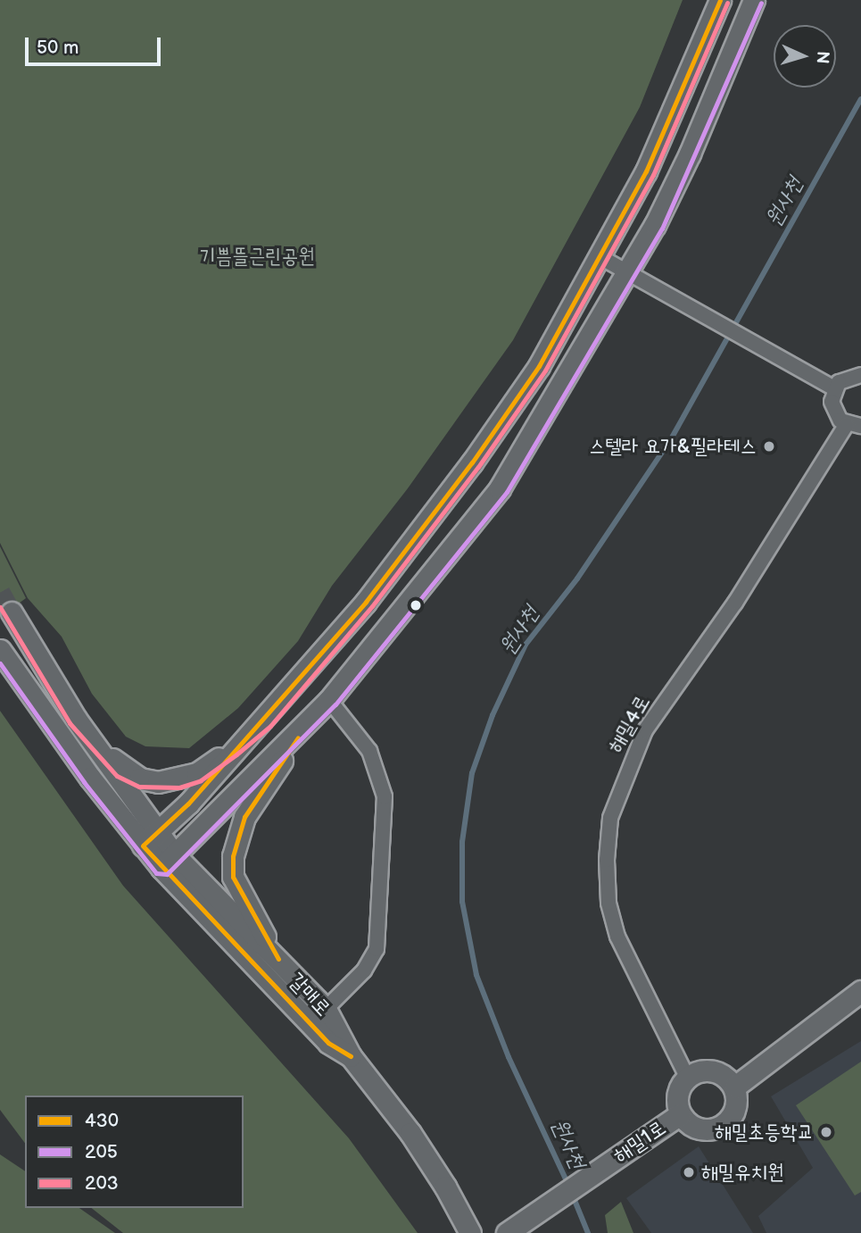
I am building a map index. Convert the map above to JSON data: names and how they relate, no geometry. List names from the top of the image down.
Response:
{
  "streets": {
    "street": ["해밀4로", "갈매로", "해밀1로"]
  },
  "crossings": [
    ["해밀4로", "해밀1로"]
  ],
  "water": ["원사천"],
  "parks": ["기쁨뜰근린공원"],
  "places": ["스텔라 요가&필라테스", "해밀초등학교", "해밀유치원"],
  "lines": ["transit line 430", "transit line 205", "transit line 203"],
  "legend": ["430", "205", "203"],
  "scale_bar": "50 m",
  "north": "right"
}
